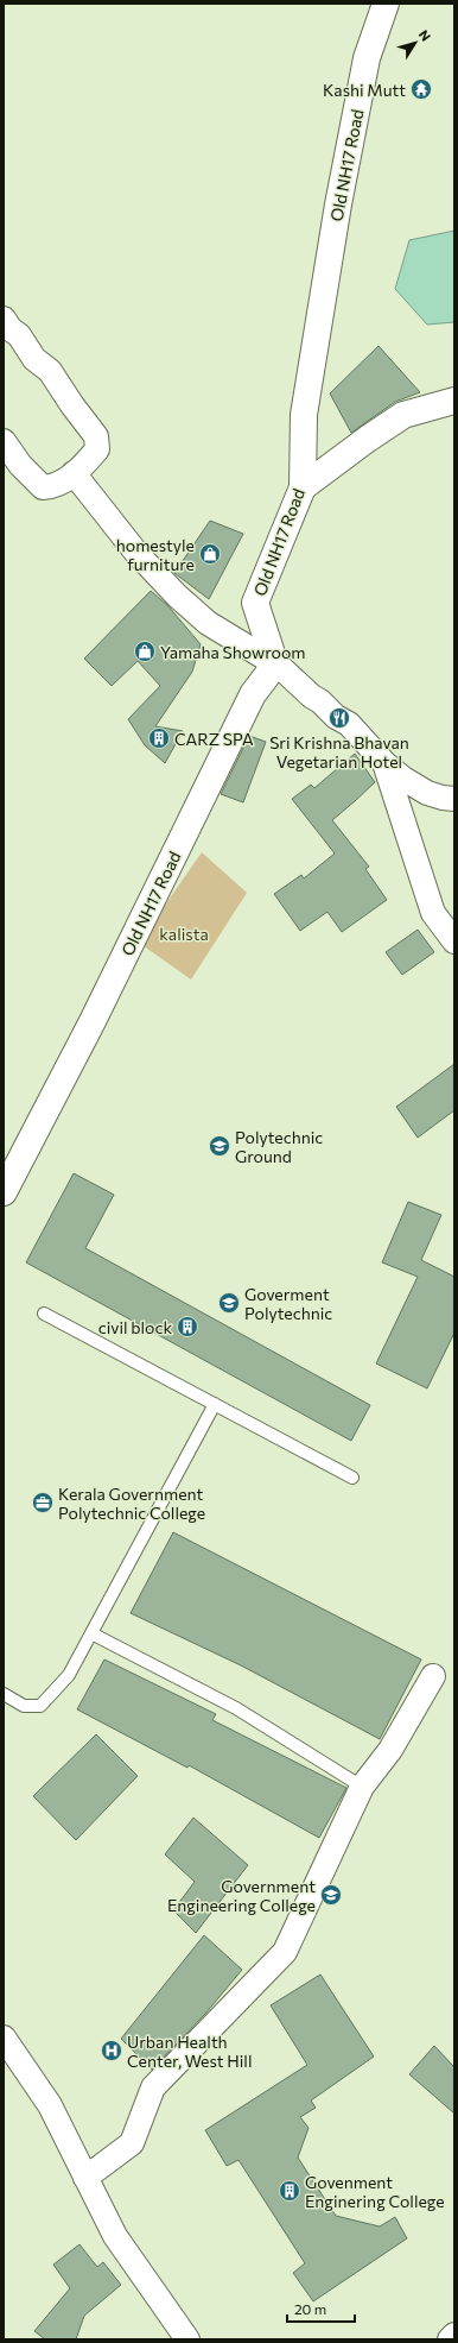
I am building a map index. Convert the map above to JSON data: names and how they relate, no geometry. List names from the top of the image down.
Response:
{
  "streets": {
    "main road": ["Old NH17 Road"]
  },
  "parks": ["kalista"],
  "places": {
    "temple": ["Kashi Mutt"],
    "shop": ["homestyle furniture", "Yamaha Showroom"],
    "restaurant": ["Sri Krishna Bhavan Vegetarian Hotel"],
    "building": ["CARZ SPA", "civil block", "Govenment Enginering College"],
    "school or university": ["Polytechnic Ground", "Goverment Polytechnic", "Government Engineering College"],
    "office": ["Kerala Government Polytechnic College"],
    "hospital": ["Urban Health Center, West Hill"]
  },
  "scale_bar": "20 m",
  "north": "top right"
}
